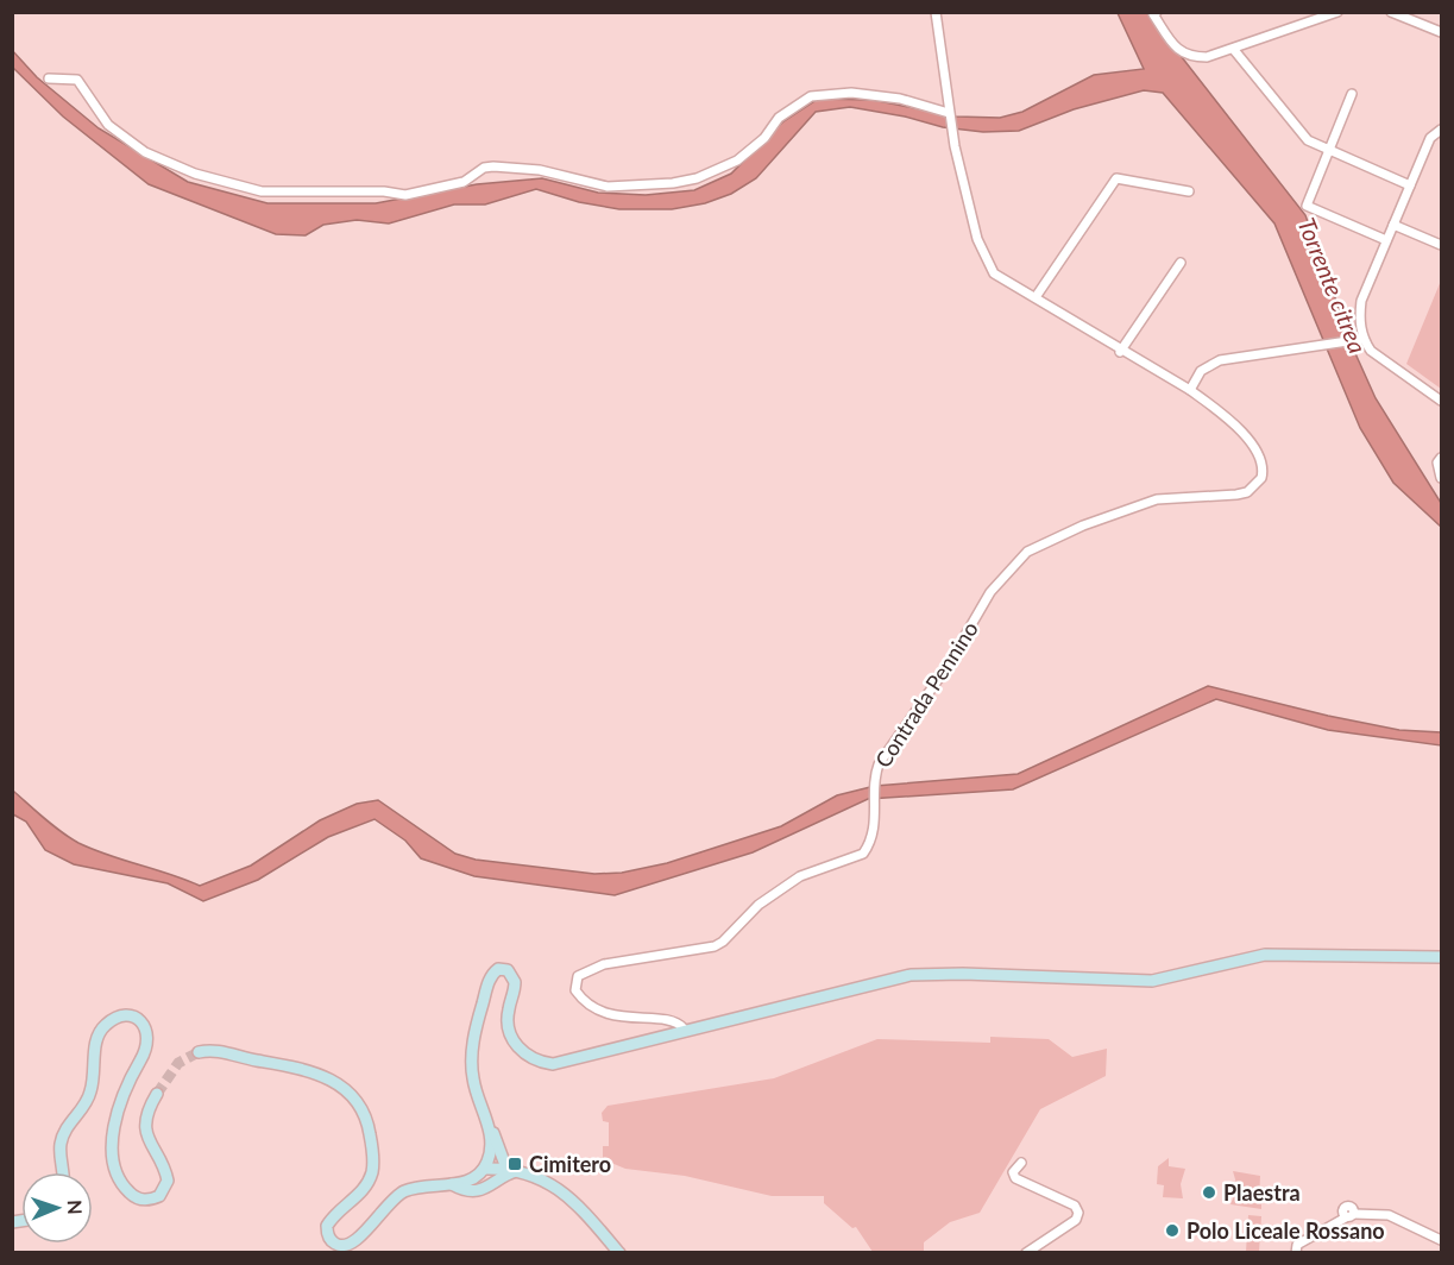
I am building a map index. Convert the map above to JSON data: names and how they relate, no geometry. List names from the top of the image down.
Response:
{
  "streets": {
    "street": ["Contrada Pennino"]
  },
  "water": ["Torrente citrea"],
  "places": {
    "transit": ["Cimitero"],
    "other": ["Plaestra", "Polo Liceale Rossano"]
  },
  "north": "right"
}
